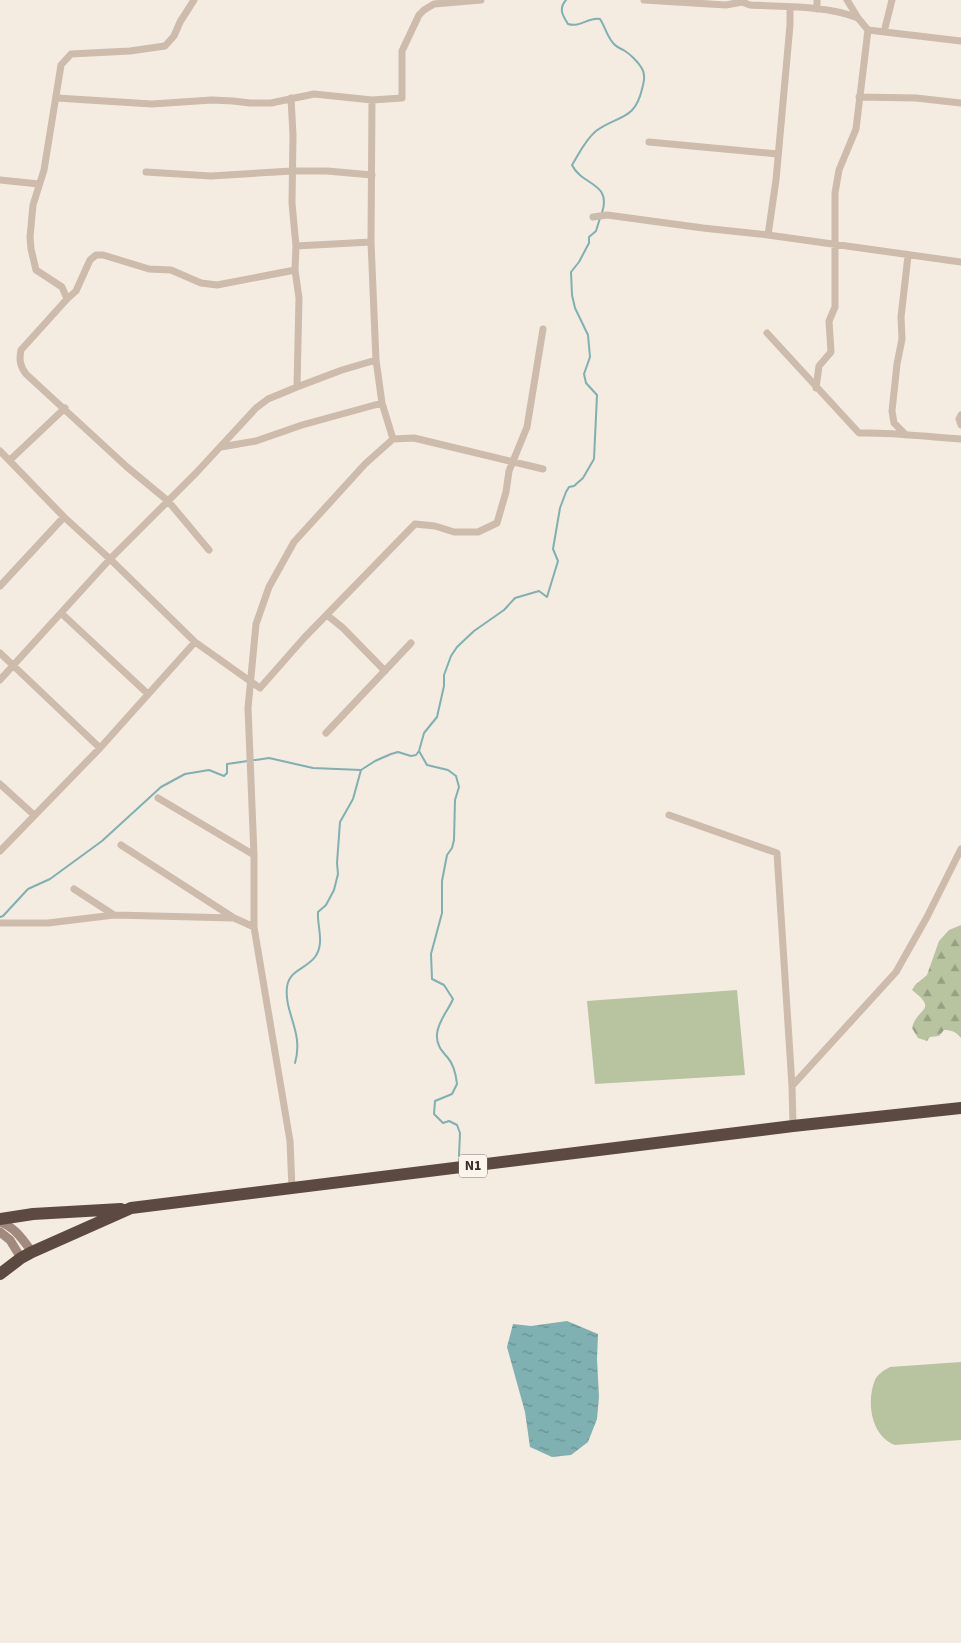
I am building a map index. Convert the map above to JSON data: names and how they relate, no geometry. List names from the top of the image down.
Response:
{
  "streets": {
    "highway": ["N1"]
  }
}
